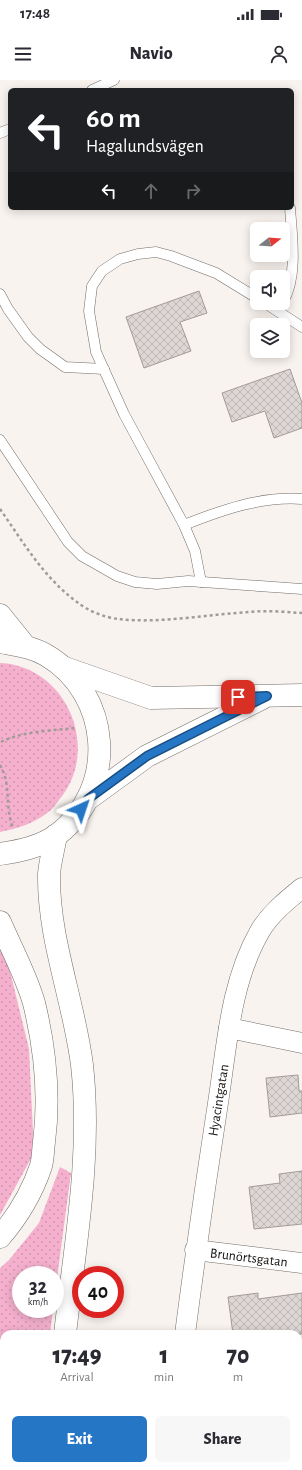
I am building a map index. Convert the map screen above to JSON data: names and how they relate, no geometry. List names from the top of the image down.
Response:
{
  "streets": {
    "street": ["Hyacintgatan", "Brunörtsgatan"]
  },
  "crossings": [
    ["Hyacintgatan", "Brunörtsgatan"]
  ],
  "north": "right",
  "page": {
    "status": "17:48",
    "header": "Navio",
    "turn": ["60 m", "Hagalundsvägen"],
    "speed": "32 km/h",
    "limit": "40",
    "eta": [
      "17:49",
      "Arrival",
      "1",
      "min",
      "70",
      "m"
    ],
    "buttons": ["Exit", "Share"]
  }
}
